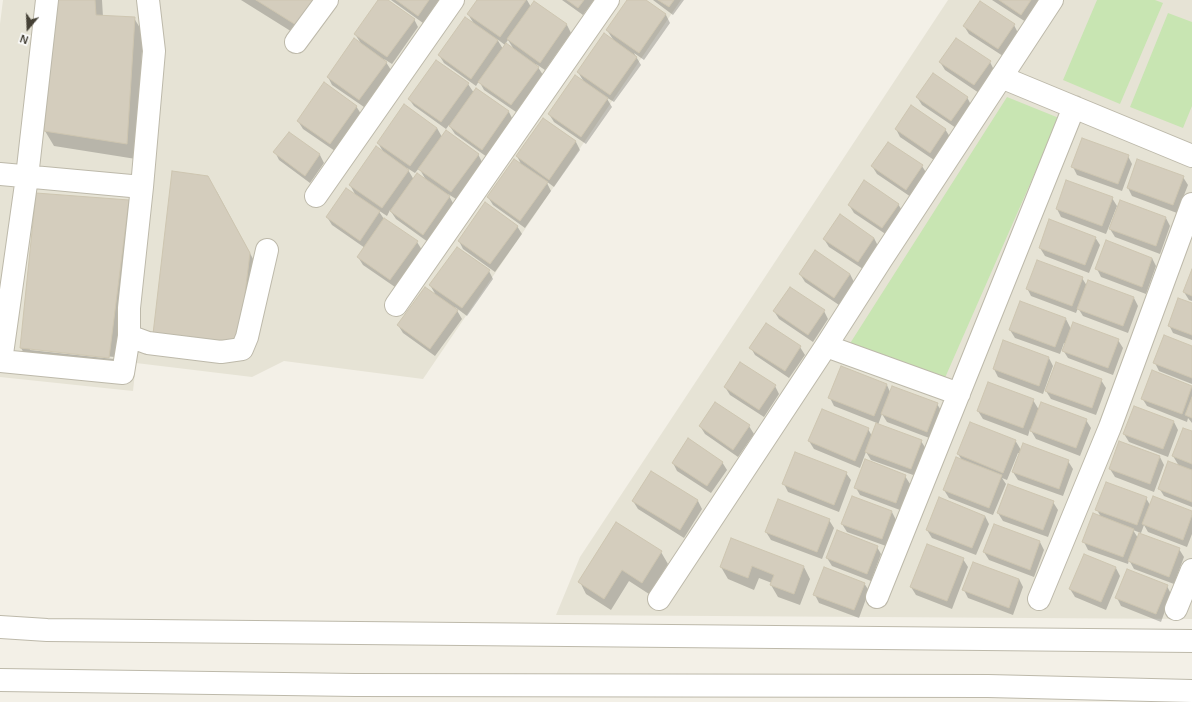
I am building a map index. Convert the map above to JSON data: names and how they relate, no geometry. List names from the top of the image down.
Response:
{
  "north": "bottom"
}
